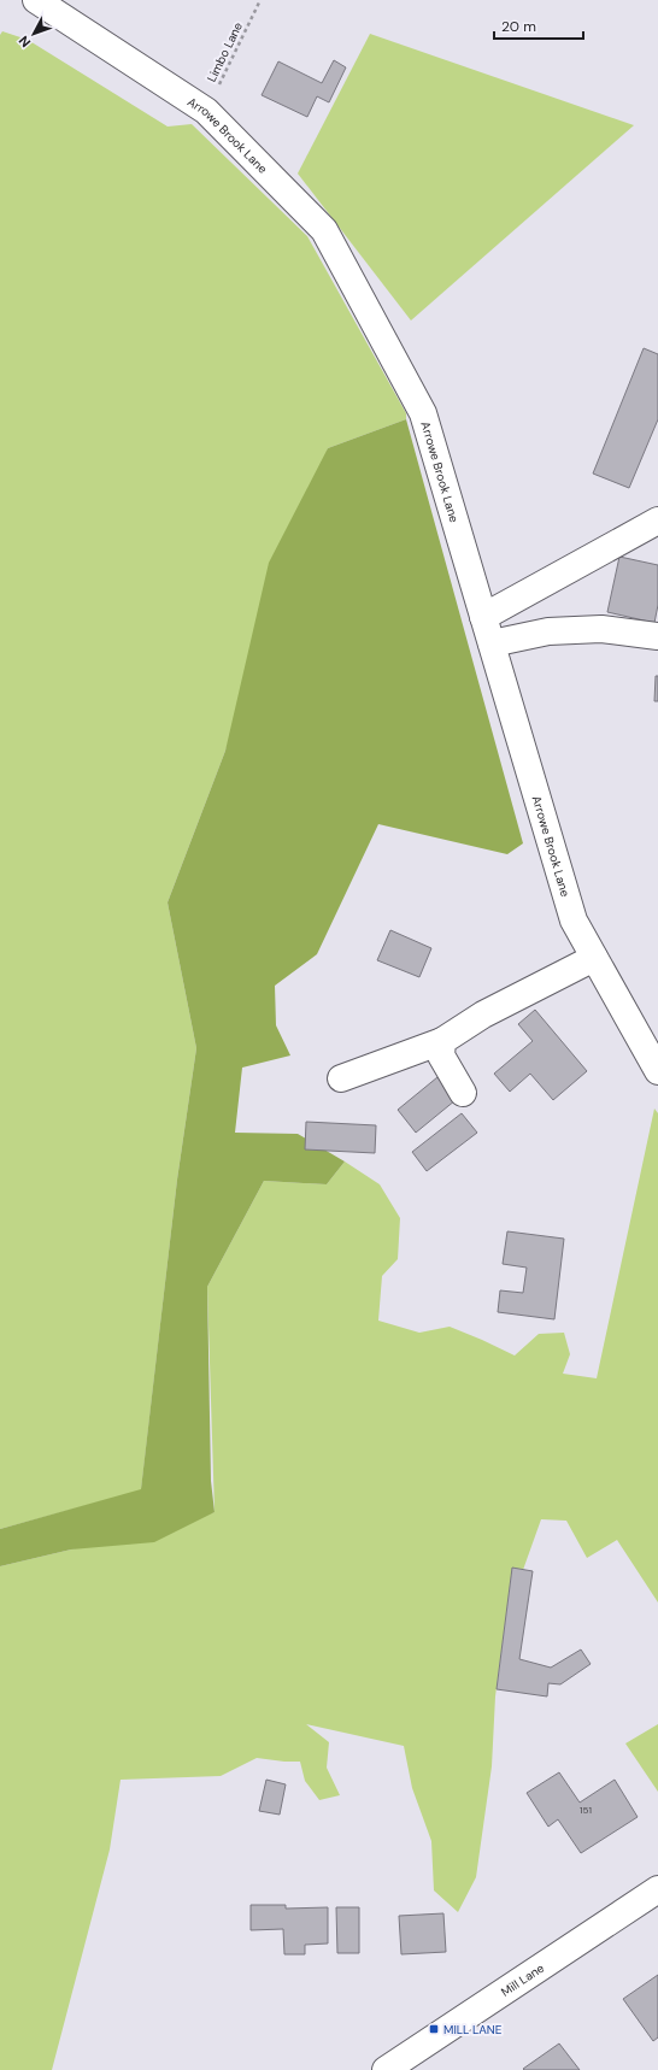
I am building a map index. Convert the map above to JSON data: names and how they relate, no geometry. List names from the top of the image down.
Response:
{
  "streets": {
    "street": ["Arrowe Brook Lane", "Mill Lane"],
    "path": ["Limbo Lane"]
  },
  "crossings": [
    ["Limbo Lane", "Arrowe Brook Lane"]
  ],
  "places": {
    "transit": ["MILL LANE"]
  },
  "house_numbers": ["151"],
  "scale_bar": "20 m",
  "north": "bottom left"
}
